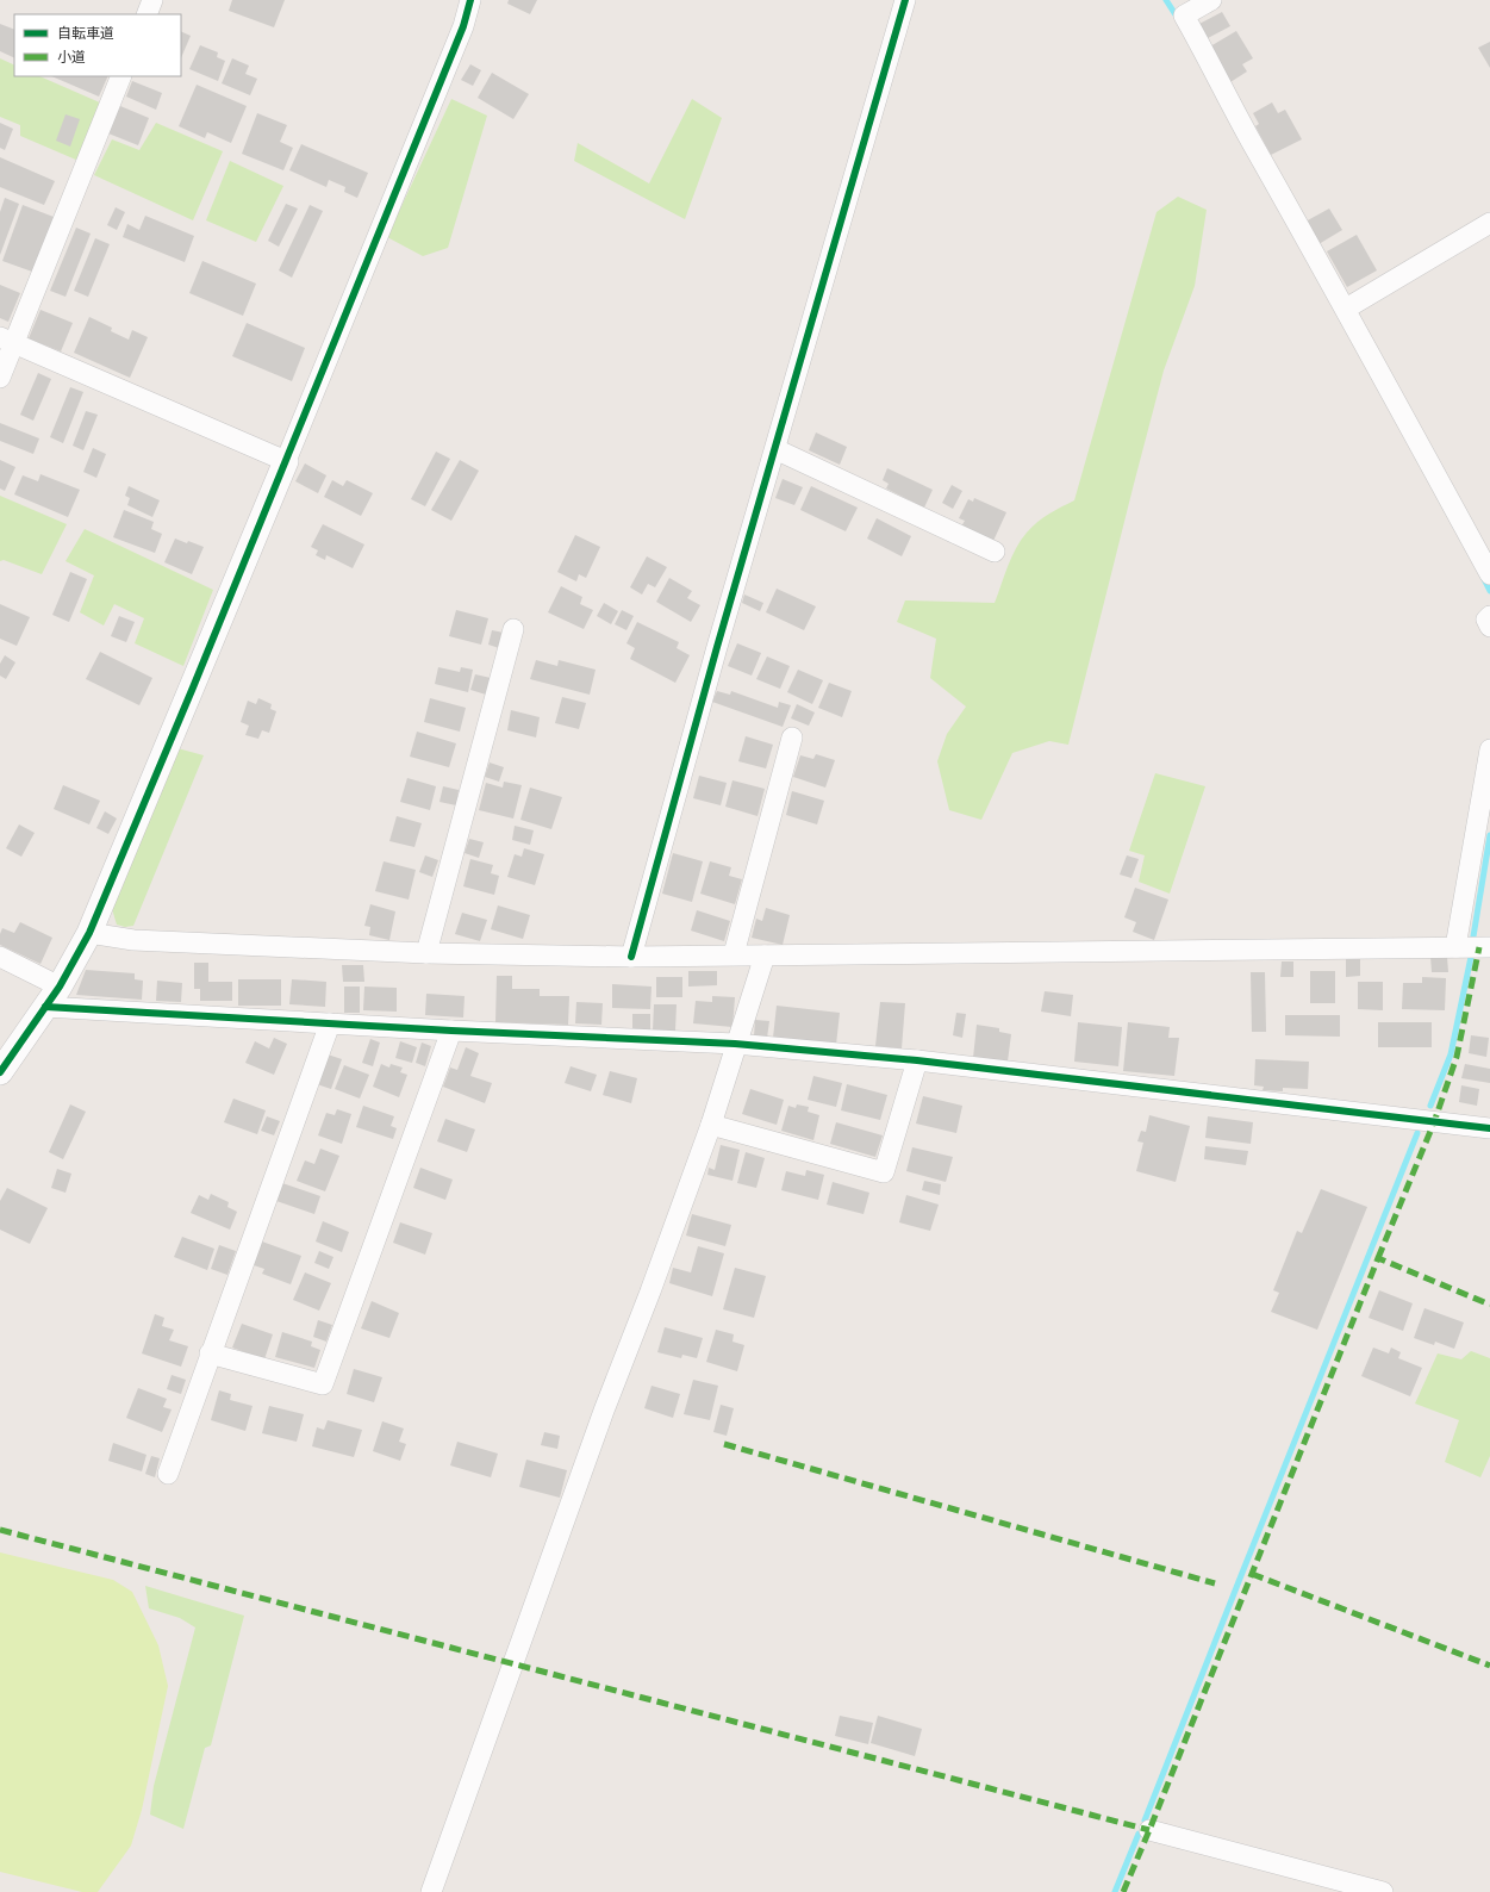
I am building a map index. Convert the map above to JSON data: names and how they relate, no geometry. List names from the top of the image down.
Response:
{
  "legend": ["自転車道", "小道"]
}
